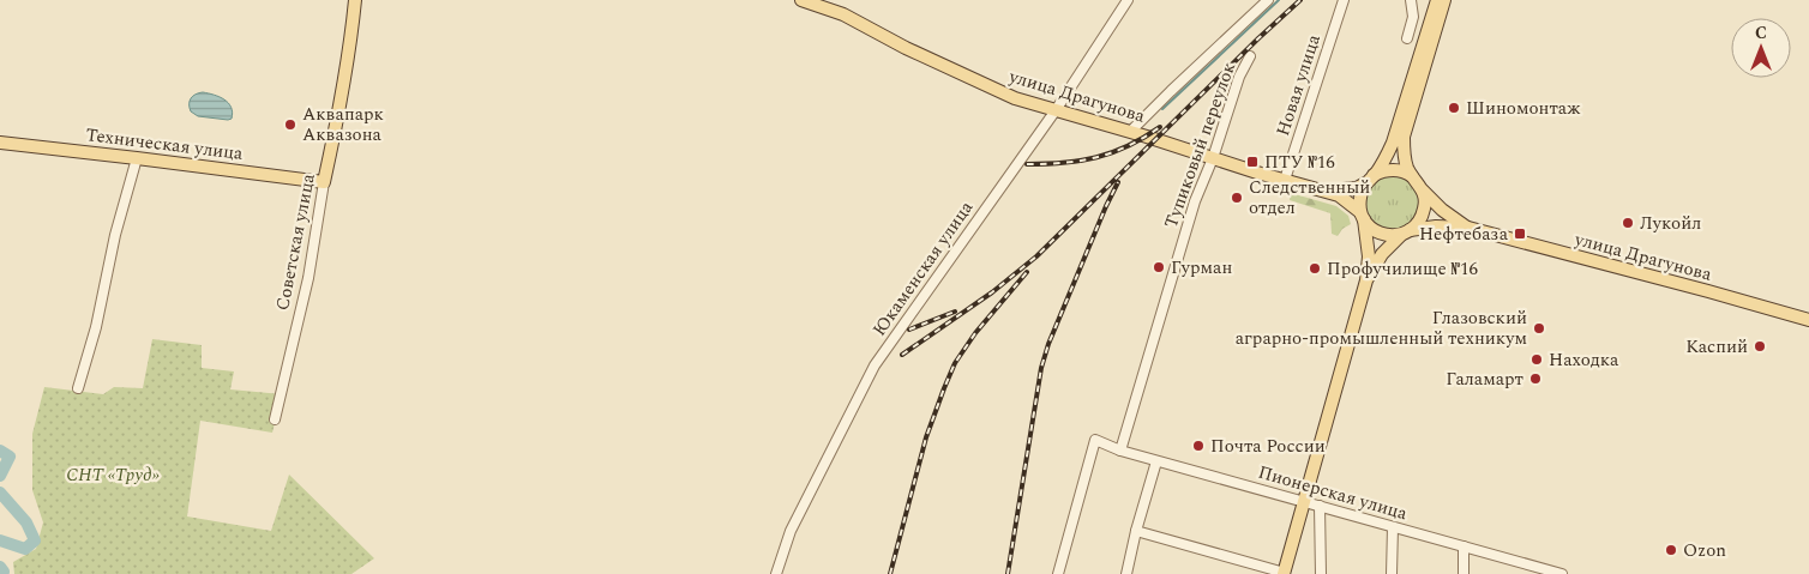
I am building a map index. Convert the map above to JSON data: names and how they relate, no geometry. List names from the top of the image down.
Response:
{
  "streets": {
    "main road": ["улица Драгунова", "Техническая улица", "Советская улица"],
    "street": [
      "Новая улица",
      "Тупиковый переулок",
      "Юкаменская улица",
      "Пионерская улица"
    ]
  },
  "crossings": [
    ["Новая улица", "улица Драгунова"],
    ["улица Драгунова", "Тупиковый переулок"],
    ["улица Драгунова", "Юкаменская улица"],
    ["Техническая улица", "Советская улица"],
    ["Тупиковый переулок", "Пионерская улица"]
  ],
  "parks": ["СНТ «Труд»"],
  "places": {
    "other": [
      "Шиномонтаж",
      "Аквапарк Аквазона",
      "Следственный отдел",
      "Лукойл",
      "Гурман",
      "Профучилище №16",
      "Глазовский аграрно-промышленный техникум",
      "Каспий",
      "Находка",
      "Галамарт",
      "Почта России",
      "Ozon"
    ],
    "transit": ["ПТУ №16", "Нефтебаза"]
  },
  "north": "top"
}
